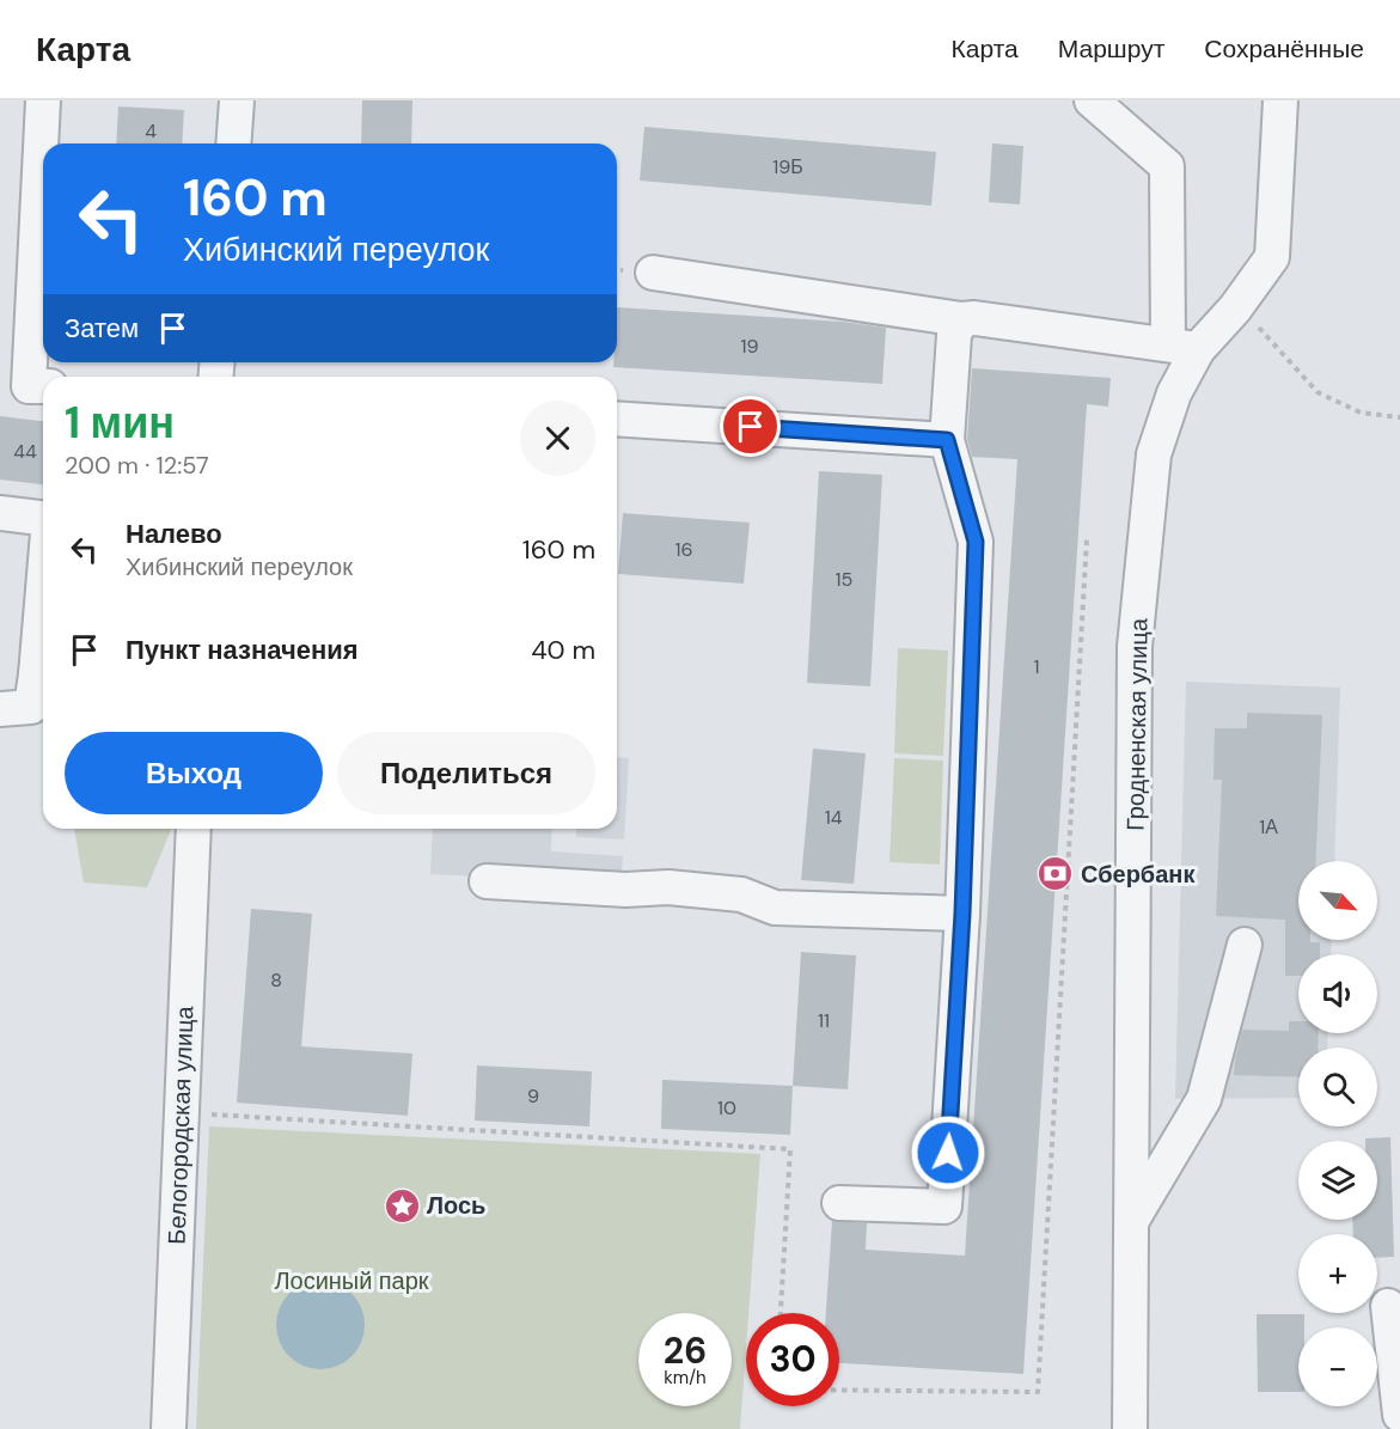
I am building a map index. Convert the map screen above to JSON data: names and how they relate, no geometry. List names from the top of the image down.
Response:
{
  "streets": {
    "street": ["Гродненская улица", "Белогородская улица"]
  },
  "parks": ["Лосиный парк"],
  "places": {
    "bank": ["Сбербанк"],
    "place": ["Лось"]
  },
  "house_numbers": [
    "4",
    "19Б",
    "19",
    "44",
    "16",
    "15",
    "1",
    "14",
    "1А",
    "8",
    "11",
    "9",
    "10"
  ],
  "north": "bottom right",
  "page": {
    "header": "Карта",
    "nav": ["Карта", "Маршрут", "Сохранённые"],
    "turn": ["160 m", "Хибинский переулок"],
    "then": "Затем",
    "heading": ["1 мин", "200 m · 12:57"],
    "list": [
      {
        "name": "Налево",
        "note": "Хибинский переулок",
        "value": "160 m"
      },
      {
        "name": "Пункт назначения",
        "value": "40 m"
      }
    ],
    "buttons": ["Выход", "Поделиться"],
    "map_buttons": ["+", "−"],
    "speed": "26 km/h",
    "limit": "30"
  }
}
